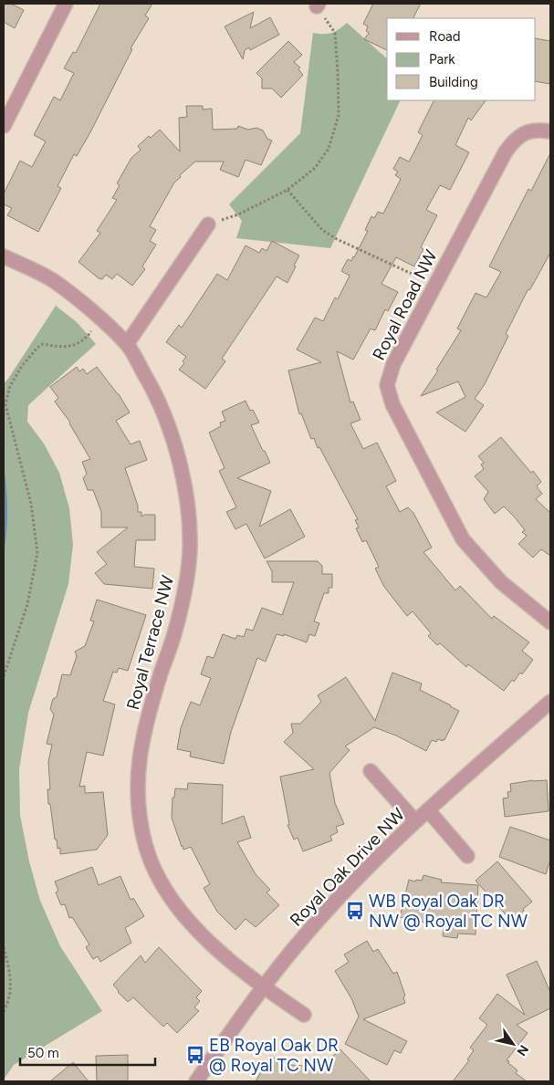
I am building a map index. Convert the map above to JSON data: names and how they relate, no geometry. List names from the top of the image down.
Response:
{
  "streets": {
    "street": ["Royal Road NW", "Royal Terrace NW", "Royal Oak Drive NW"]
  },
  "crossings": [
    ["Royal Terrace NW", "Royal Oak Drive NW"]
  ],
  "places": {
    "bus stop": ["WB Royal Oak DR NW @ Royal TC NW", "EB Royal Oak DR @ Royal TC NW"]
  },
  "legend": ["Road", "Park", "Building"],
  "scale_bar": "50 m",
  "north": "bottom right"
}
